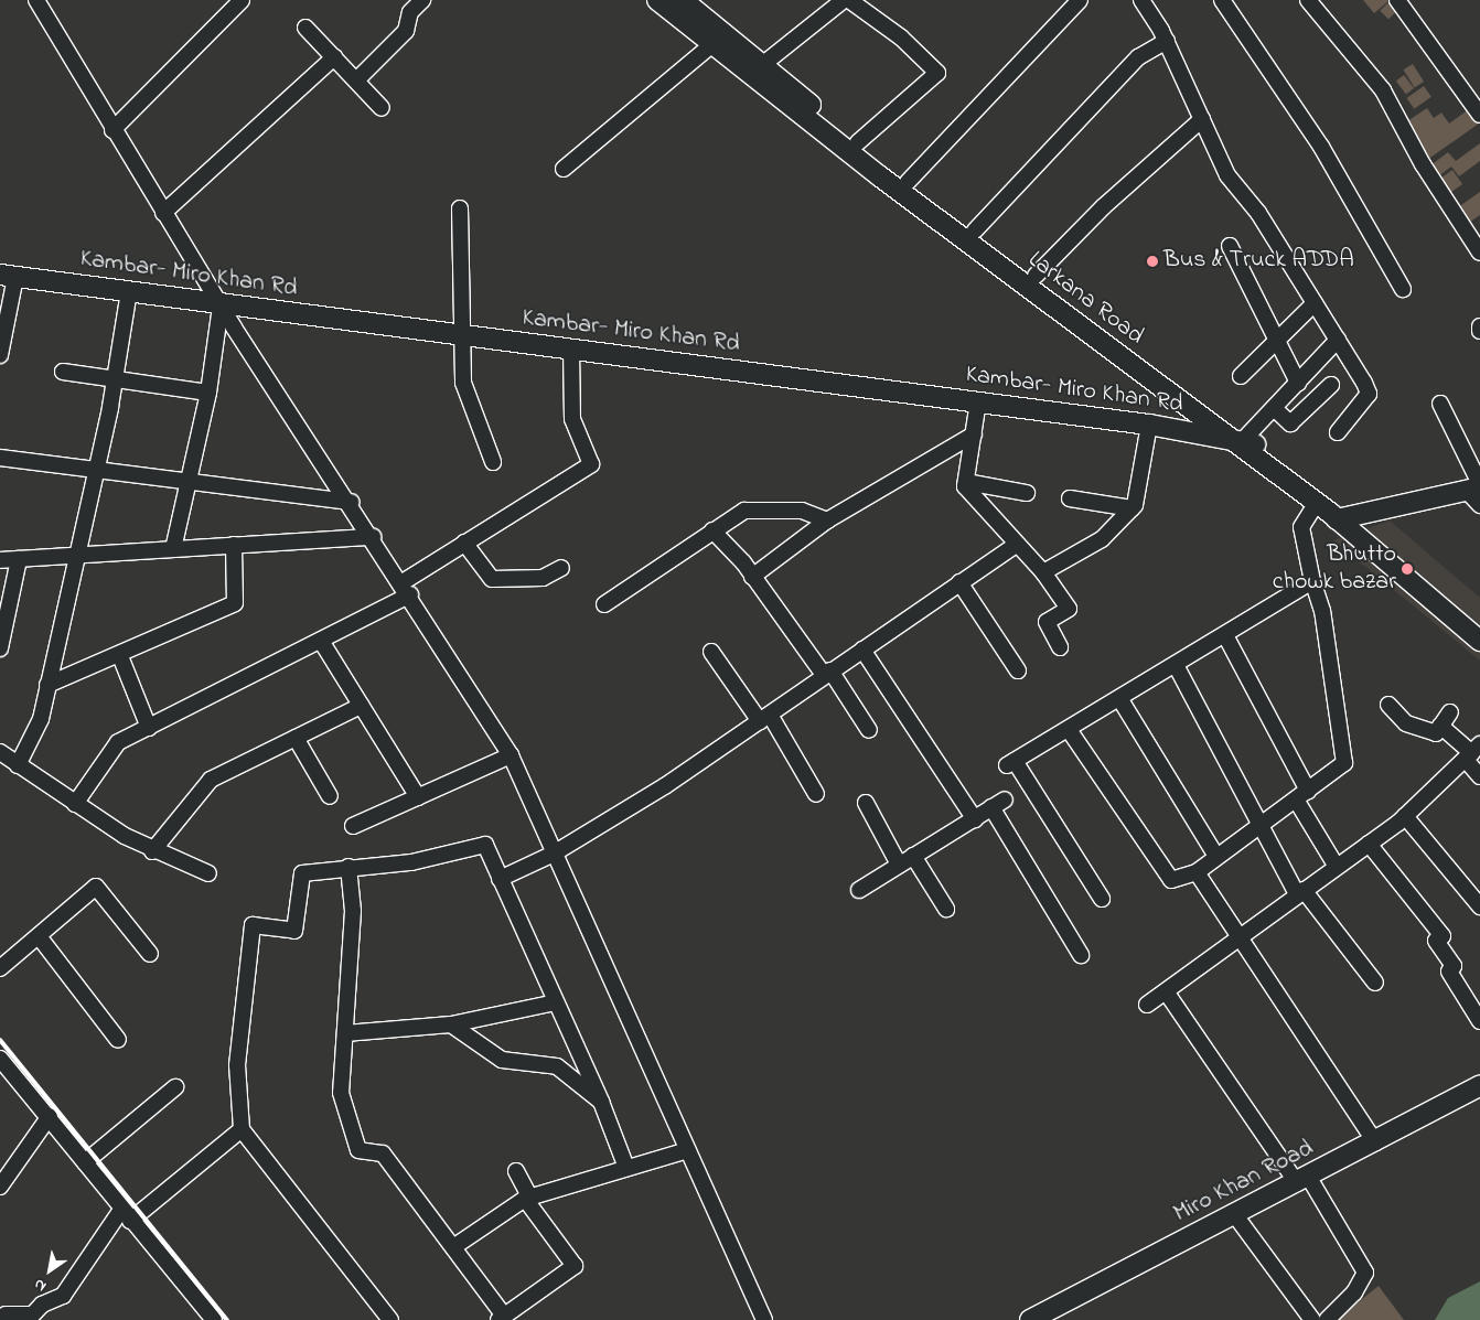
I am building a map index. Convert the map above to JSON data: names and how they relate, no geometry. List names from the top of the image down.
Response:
{
  "streets": {
    "main road": ["Kambar- Miro Khan Rd", "Larkana Road", "Miro Khan Road"]
  },
  "crossings": [
    ["Kambar- Miro Khan Rd", "Larkana Road"]
  ],
  "places": ["Bus & Truck ADDA", "Bhutto chowk bazar"],
  "north": "bottom left"
}
